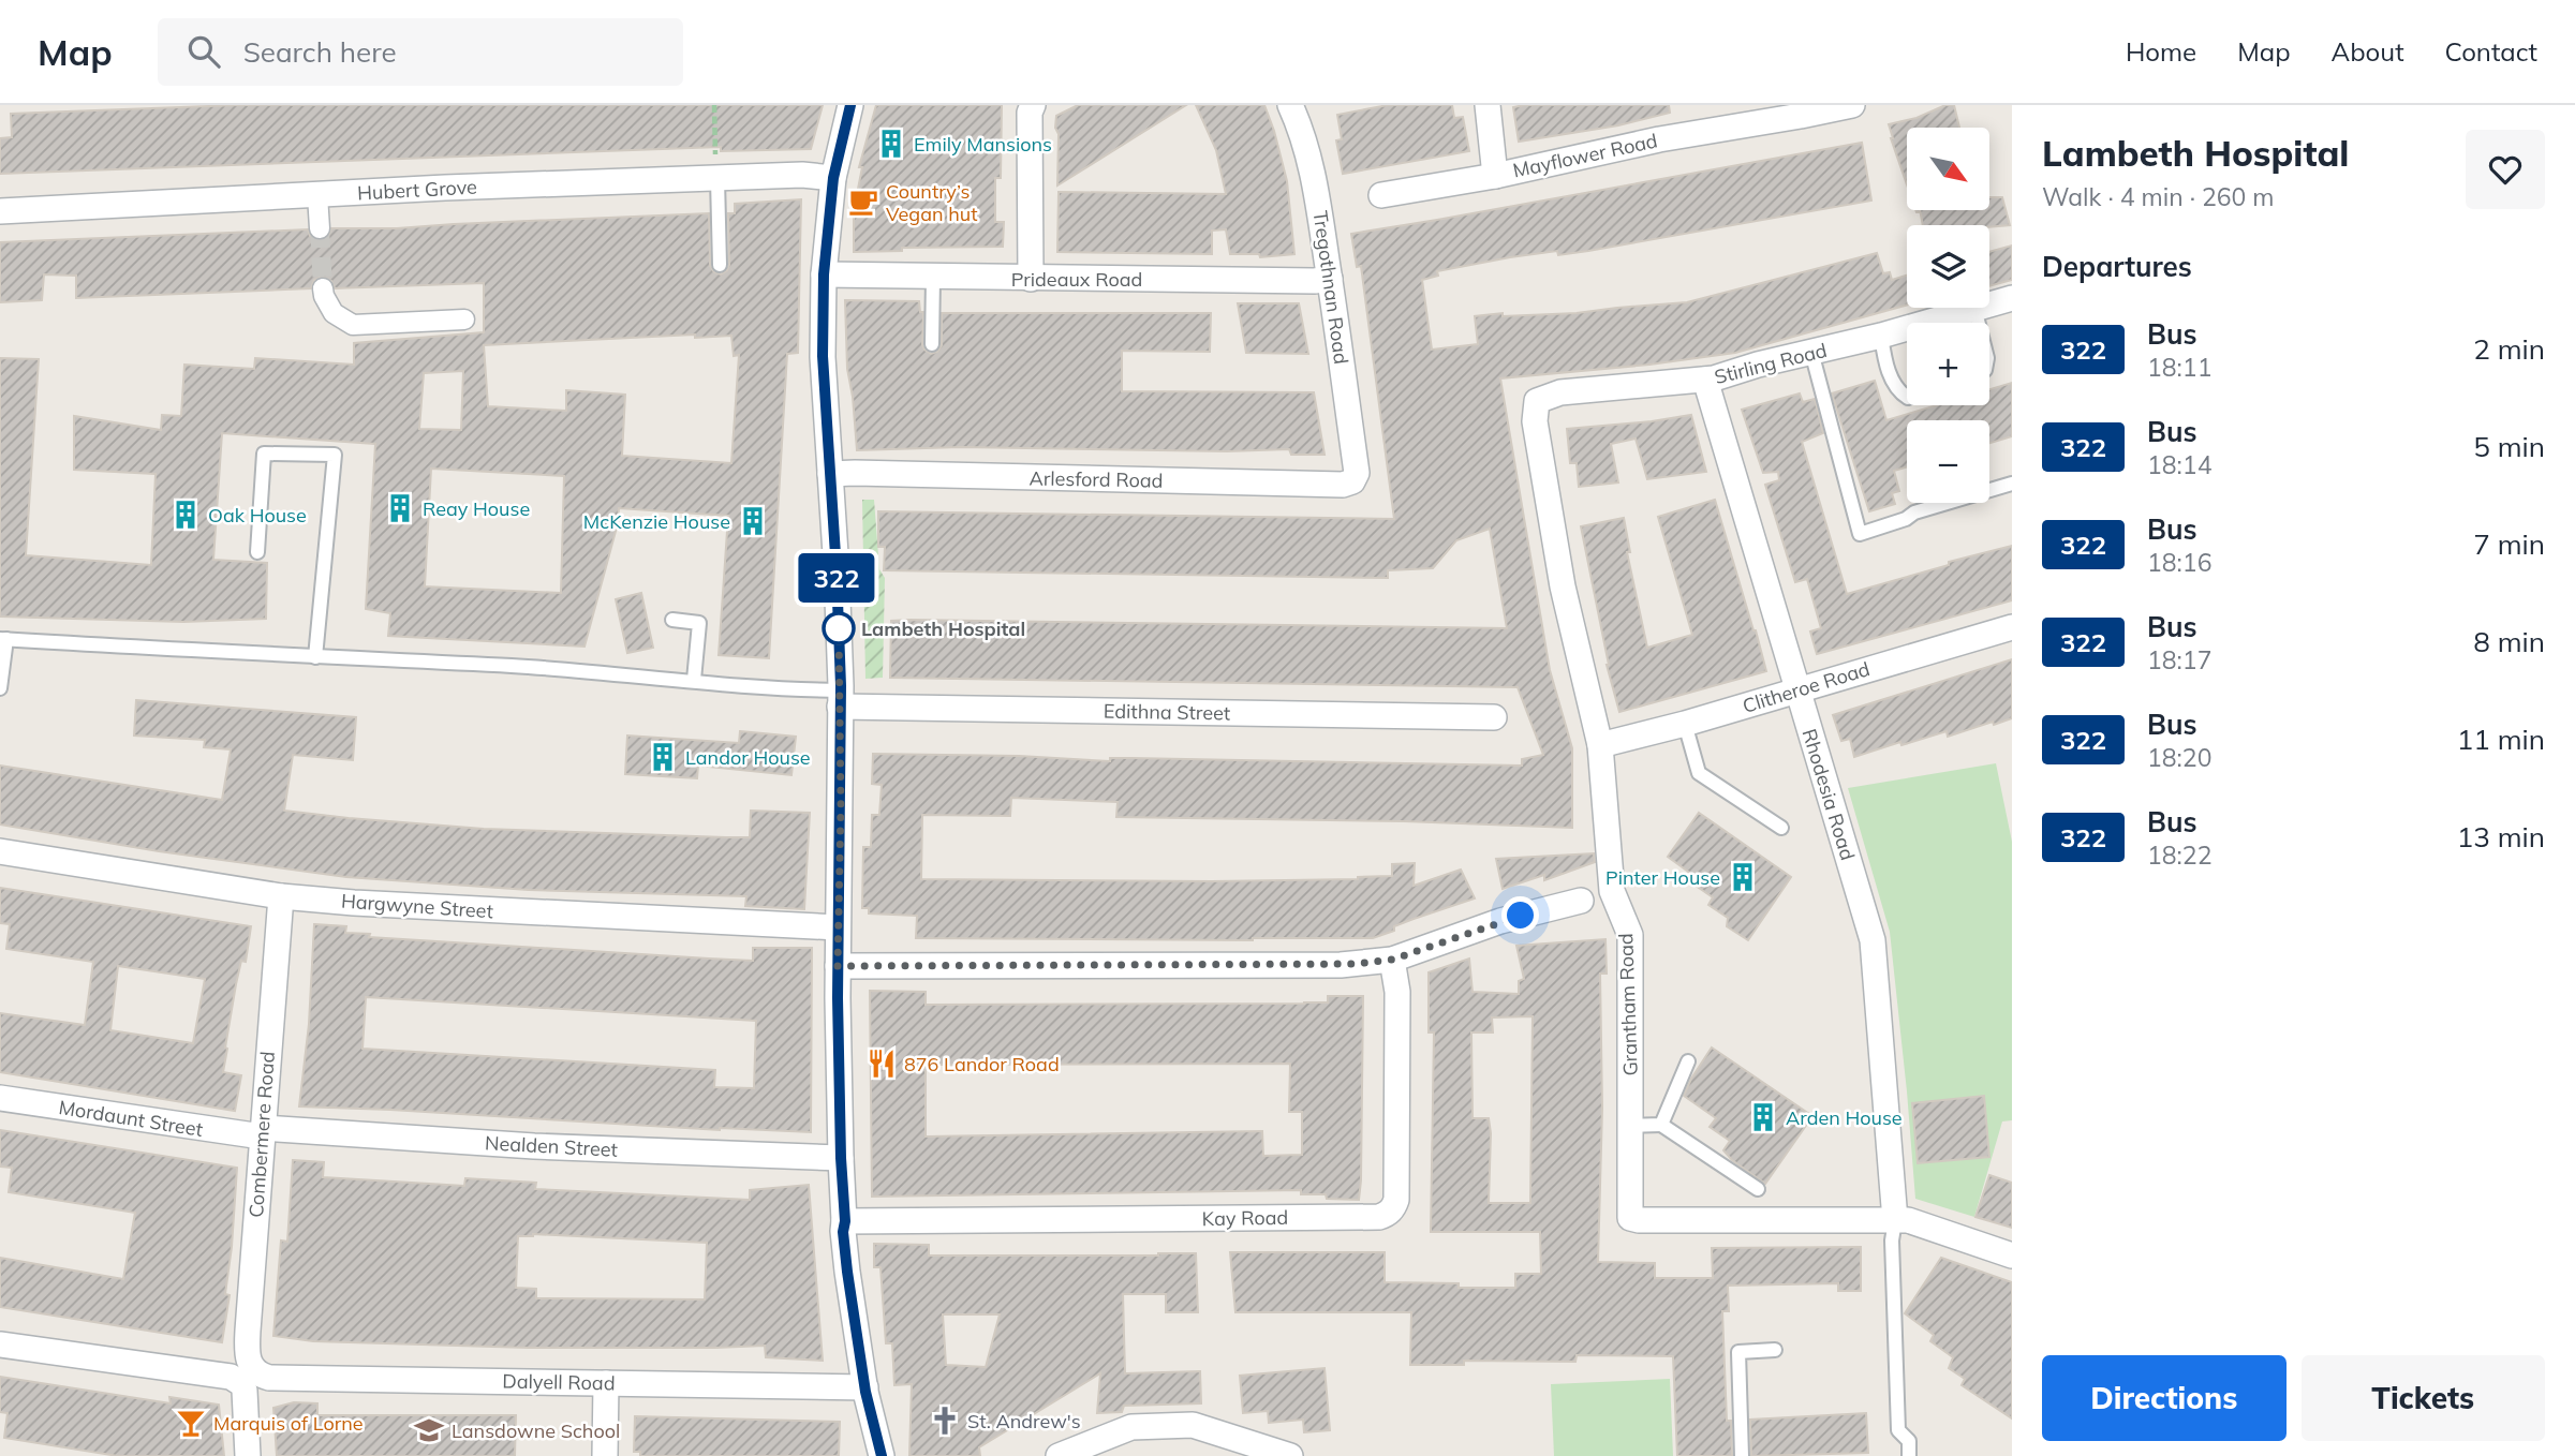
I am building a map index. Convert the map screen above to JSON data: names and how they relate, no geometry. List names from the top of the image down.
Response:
{
  "streets": {
    "street": [
      "Mayflower Road",
      "Hubert Grove",
      "Prideaux Road",
      "Tregothnan Road",
      "Stirling Road",
      "Arlesford Road",
      "Clitheroe Road",
      "Edithna Street",
      "Rhodesia Road",
      "Hargwyne Street",
      "Grantham Road",
      "Mordaunt Street",
      "Combermere Road",
      "Nealden Street",
      "Kay Road",
      "Dalyell Road"
    ]
  },
  "crossings": [
    ["Prideaux Road", "Tregothnan Road"],
    ["Tregothnan Road", "Arlesford Road"],
    ["Stirling Road", "Rhodesia Road"],
    ["Stirling Road", "Grantham Road"],
    ["Clitheroe Road", "Rhodesia Road"],
    ["Clitheroe Road", "Grantham Road"],
    ["Rhodesia Road", "Grantham Road"],
    ["Hargwyne Street", "Combermere Road"],
    ["Mordaunt Street", "Combermere Road"],
    ["Mordaunt Street", "Nealden Street"],
    ["Combermere Road", "Nealden Street"],
    ["Combermere Road", "Dalyell Road"]
  ],
  "places": {
    "building": [
      "Emily Mansions",
      "Reay House",
      "Oak House",
      "McKenzie House",
      "Landor House",
      "Pinter House",
      "Arden House"
    ],
    "cafe": ["Country’s Vegan hut"],
    "other": ["Lambeth Hospital"],
    "restaurant": ["876 Landor Road"],
    "church": ["St. Andrew's"],
    "bar": ["Marquis of Lorne"],
    "school or university": ["Lansdowne School"]
  },
  "lines": ["bus line 322"],
  "north": "bottom right",
  "page": {
    "header": "Map",
    "search": "Search here",
    "nav": [
      "Home",
      "Map",
      "About",
      "Contact"
    ],
    "on_map": "322",
    "heading": [
      ["Lambeth Hospital", "Walk · 4 min · 260 m"],
      "Departures"
    ],
    "map_buttons": ["+", "−"],
    "list": [
      {
        "mark": "322",
        "name": "Bus",
        "note": "18:11",
        "value": "2 min"
      },
      {
        "mark": "322",
        "name": "Bus",
        "note": "18:14",
        "value": "5 min"
      },
      {
        "mark": "322",
        "name": "Bus",
        "note": "18:16",
        "value": "7 min"
      },
      {
        "mark": "322",
        "name": "Bus",
        "note": "18:17",
        "value": "8 min"
      },
      {
        "mark": "322",
        "name": "Bus",
        "note": "18:20",
        "value": "11 min"
      },
      {
        "mark": "322",
        "name": "Bus",
        "note": "18:22",
        "value": "13 min"
      }
    ],
    "buttons": ["Directions", "Tickets"]
  }
}
